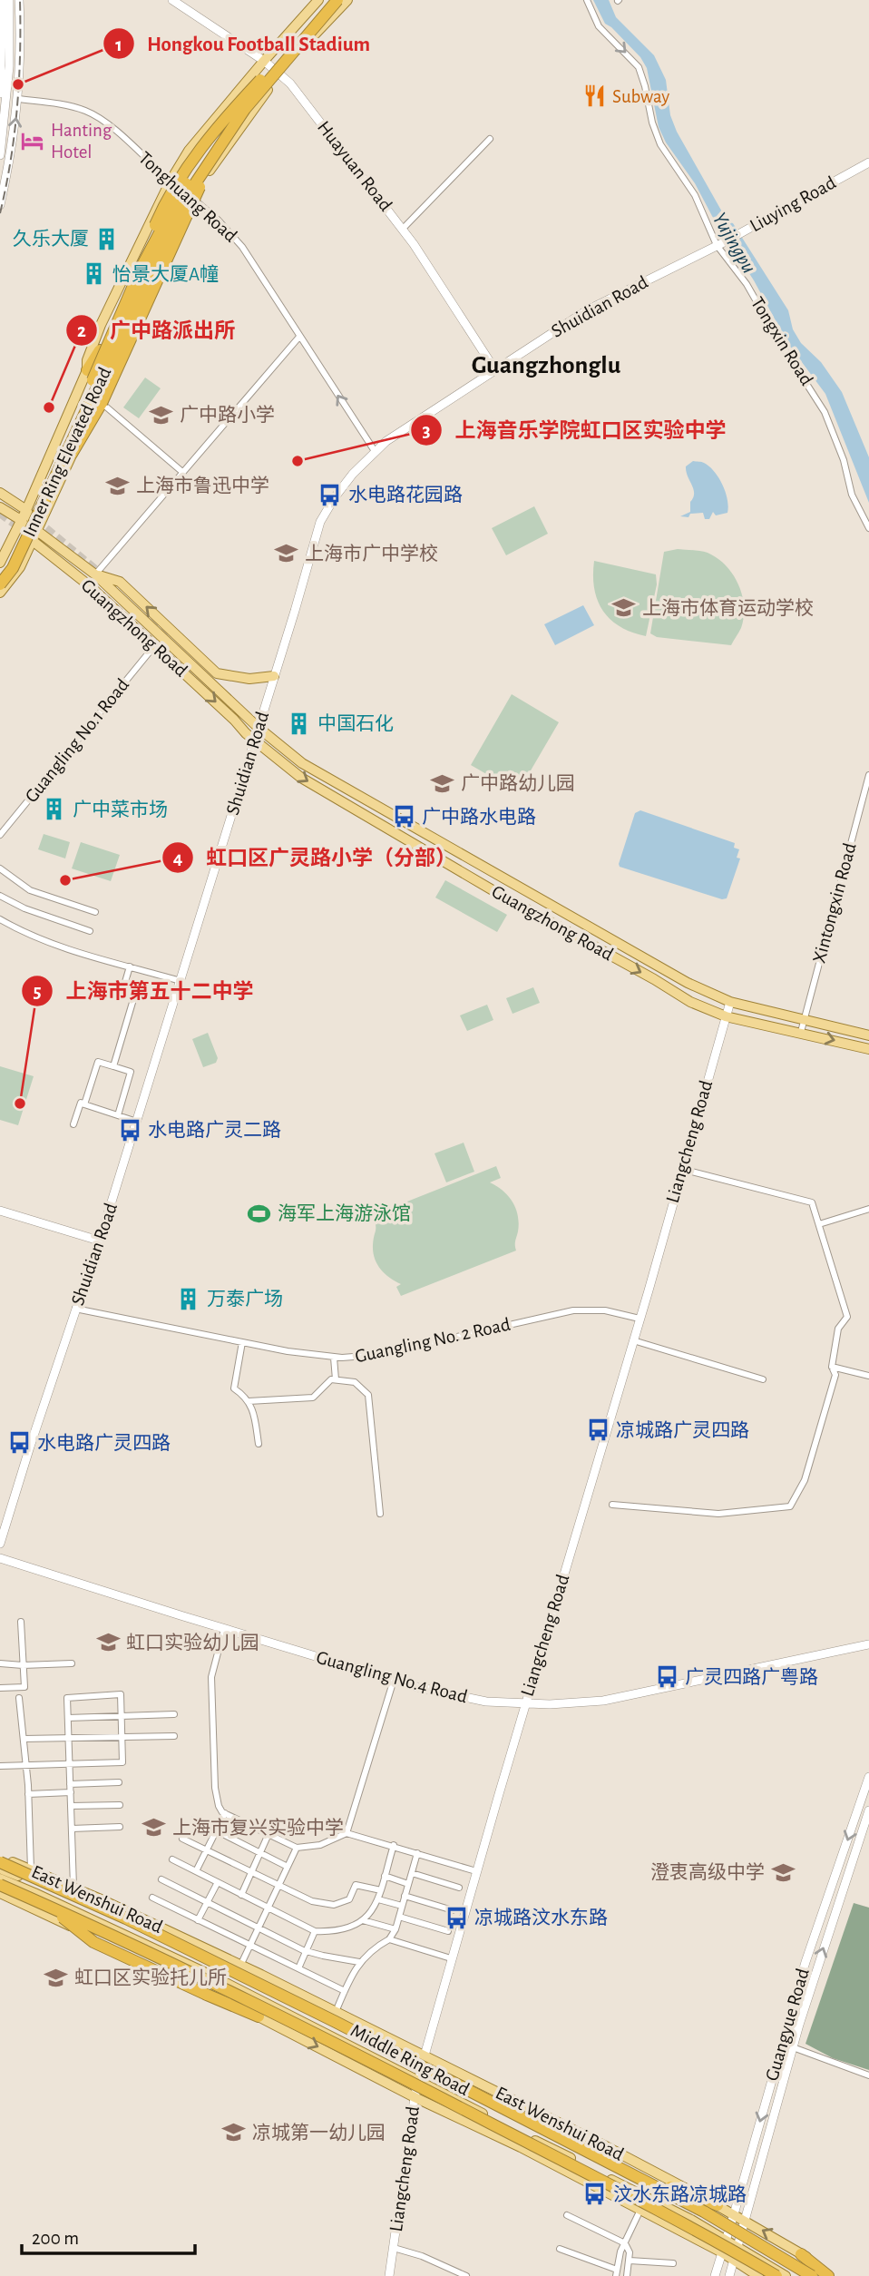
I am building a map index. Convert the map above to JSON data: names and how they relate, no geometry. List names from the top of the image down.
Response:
{
  "streets": {
    "highway": ["Inner Ring Elevated Road", "Middle Ring Road"],
    "main road": [
      "Huayuan Road",
      "Liuying Road",
      "Shuidian Road",
      "Guangzhong Road",
      "Liangcheng Road",
      "Guangling No.4 Road",
      "East Wenshui Road",
      "Guangyue Road"
    ],
    "street": [
      "Tonghuang Road",
      "Tongxin Road",
      "Guangling No.1 Road",
      "Xintongxin Road",
      "Guangling No. 2 Road"
    ]
  },
  "crossings": [
    ["Huayuan Road", "Shuidian Road"],
    ["Tonghuang Road", "Shuidian Road"],
    ["Liuying Road", "Shuidian Road"],
    ["Liuying Road", "Tongxin Road"],
    ["Shuidian Road", "Tongxin Road"],
    ["Shuidian Road", "Guangzhong Road"],
    ["Shuidian Road", "Guangling No. 2 Road"],
    ["Guangzhong Road", "Guangling No.1 Road"],
    ["Guangzhong Road", "Xintongxin Road"],
    ["Guangzhong Road", "Liangcheng Road"],
    ["Liangcheng Road", "Guangling No. 2 Road"],
    ["Liangcheng Road", "Guangling No.4 Road"],
    ["Liangcheng Road", "East Wenshui Road"],
    ["East Wenshui Road", "Guangyue Road"],
    ["East Wenshui Road", "Middle Ring Road"]
  ],
  "one_way": ["Tongxin Road"],
  "districts": ["Guangzhonglu"],
  "water": ["Yujingpu"],
  "places": {
    "other": [
      "Hongkou Football Stadium",
      "广中路派出所",
      "上海音乐学院虹口区实验中学",
      "虹口区广灵路小学（分部）",
      "上海市第五十二中学"
    ],
    "restaurant": ["Subway"],
    "hotel": ["Hanting Hotel"],
    "building": [
      "久乐大厦",
      "怡景大厦A幢",
      "中国石化",
      "广中菜市场",
      "万泰广场"
    ],
    "school or university": [
      "广中路小学",
      "上海市鲁迅中学",
      "上海市广中学校",
      "上海市体育运动学校",
      "广中路幼儿园",
      "虹口实验幼儿园",
      "上海市复兴实验中学",
      "澄衷高级中学",
      "虹口区实验托儿所",
      "凉城第一幼儿园"
    ],
    "bus stop": [
      "水电路花园路",
      "广中路水电路",
      "水电路广灵二路",
      "凉城路广灵四路",
      "水电路广灵四路",
      "广灵四路广粤路",
      "凉城路汶水东路",
      "汶水东路凉城路"
    ],
    "sports": ["海军上海游泳馆"]
  },
  "scale_bar": "200 m"
}
